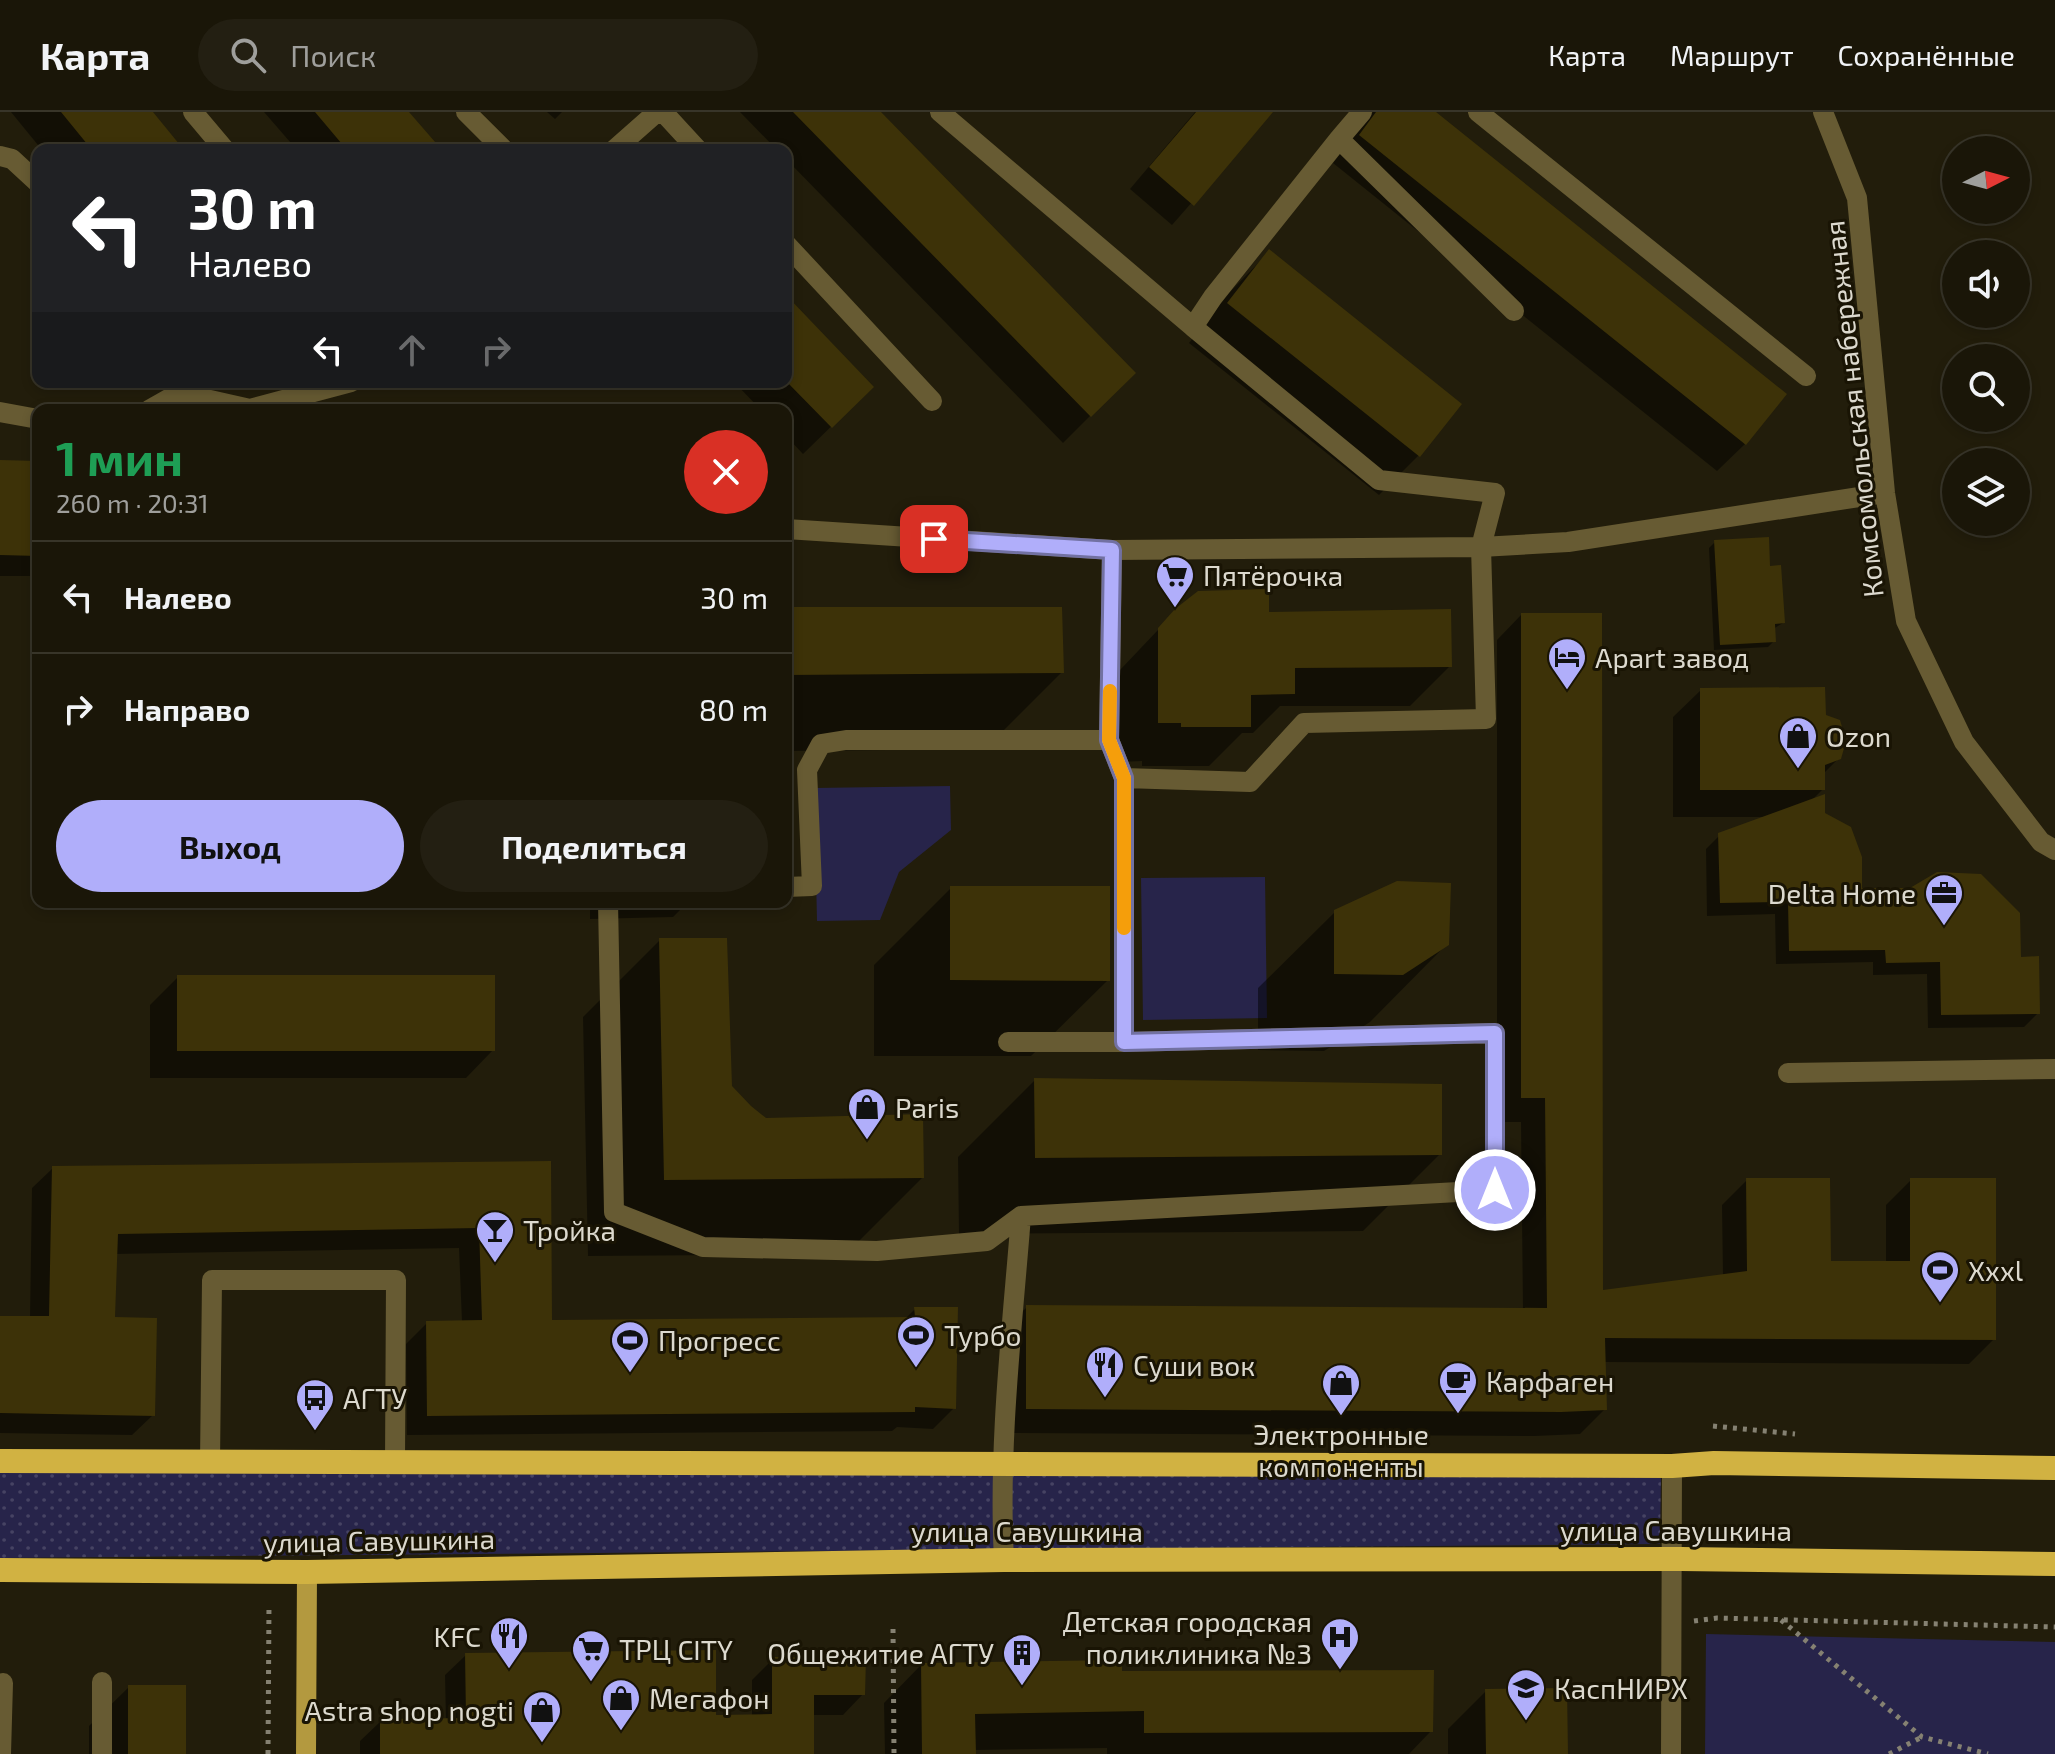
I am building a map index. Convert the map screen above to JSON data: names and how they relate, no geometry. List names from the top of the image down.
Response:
{
  "streets": {
    "highway": ["улица Савушкина"],
    "street": ["Комсомольская набережная"]
  },
  "places": {
    "supermarket": ["Пятёрочка", "ТРЦ CITY"],
    "hotel": ["Apart завод"],
    "shop": [
      "Ozon",
      "Paris",
      "Электронные компоненты",
      "Мегафон",
      "Astra shop nogti"
    ],
    "office": ["Delta Home"],
    "bar": ["Тройка"],
    "sports": ["Xxxl", "Турбо", "Прогресс"],
    "restaurant": ["Суши вок", "KFC"],
    "cafe": ["Карфаген"],
    "bus stop": ["АГТУ"],
    "hospital": ["Детская городская поликлиника №3"],
    "building": ["Общежитие АГТУ"],
    "school or university": ["КаспНИРХ"]
  },
  "north": "right",
  "page": {
    "header": "Карта",
    "search": "Поиск",
    "nav": ["Карта", "Маршрут", "Сохранённые"],
    "turn": ["30 m", "Налево"],
    "heading": ["1 мин", "260 m · 20:31"],
    "list": [
      {
        "name": "Налево",
        "value": "30 m"
      },
      {
        "name": "Направо",
        "value": "80 m"
      }
    ],
    "buttons": ["Выход", "Поделиться"]
  }
}
